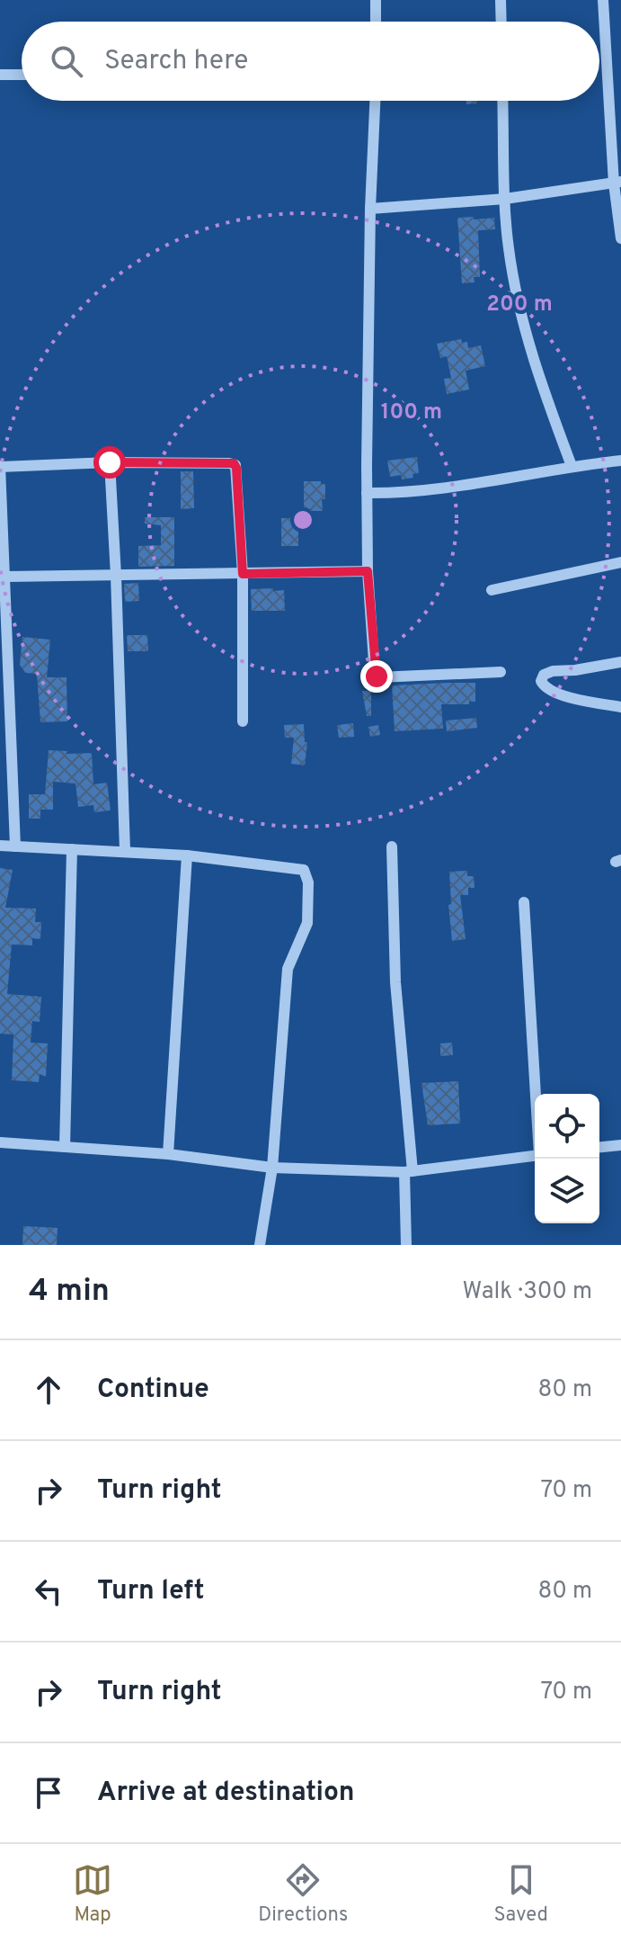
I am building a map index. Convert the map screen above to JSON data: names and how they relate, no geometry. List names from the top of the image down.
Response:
{
  "page": {
    "search": "Search here",
    "heading": ["4 min", "Walk · 300 m"],
    "list": [
      ["Continue", "80 m"],
      ["Turn right", "70 m"],
      ["Turn left", "80 m"],
      ["Turn right", "70 m"],
      "Arrive at destination"
    ],
    "nav": ["Map", "Directions", "Saved"]
  },
  "rings": ["200 m", "100 m"]
}
